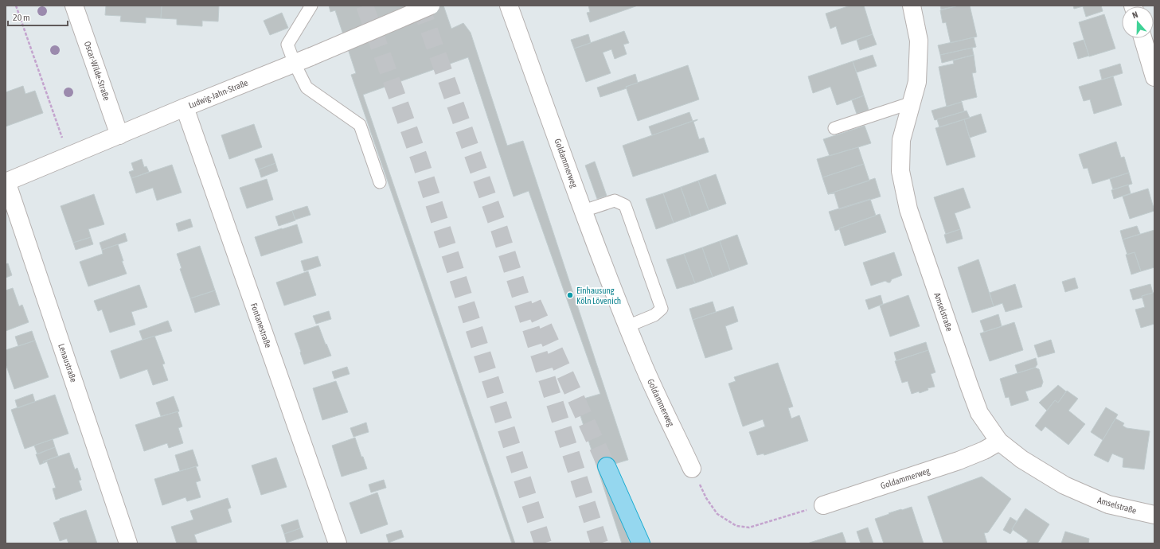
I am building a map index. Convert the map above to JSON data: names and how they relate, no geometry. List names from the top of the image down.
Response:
{
  "streets": {
    "street": [
      "Oscar-Wilde-Straße",
      "Ludwig-Jahn-Straße",
      "Goldammerweg",
      "Amselstraße",
      "Fontanestraße",
      "Lenaustraße"
    ]
  },
  "crossings": [
    ["Oscar-Wilde-Straße", "Ludwig-Jahn-Straße"],
    ["Ludwig-Jahn-Straße", "Fontanestraße"],
    ["Ludwig-Jahn-Straße", "Lenaustraße"],
    ["Goldammerweg", "Amselstraße"]
  ],
  "places": ["Einhausung Köln Lövenich"],
  "scale_bar": "20 m",
  "north": "top"
}
